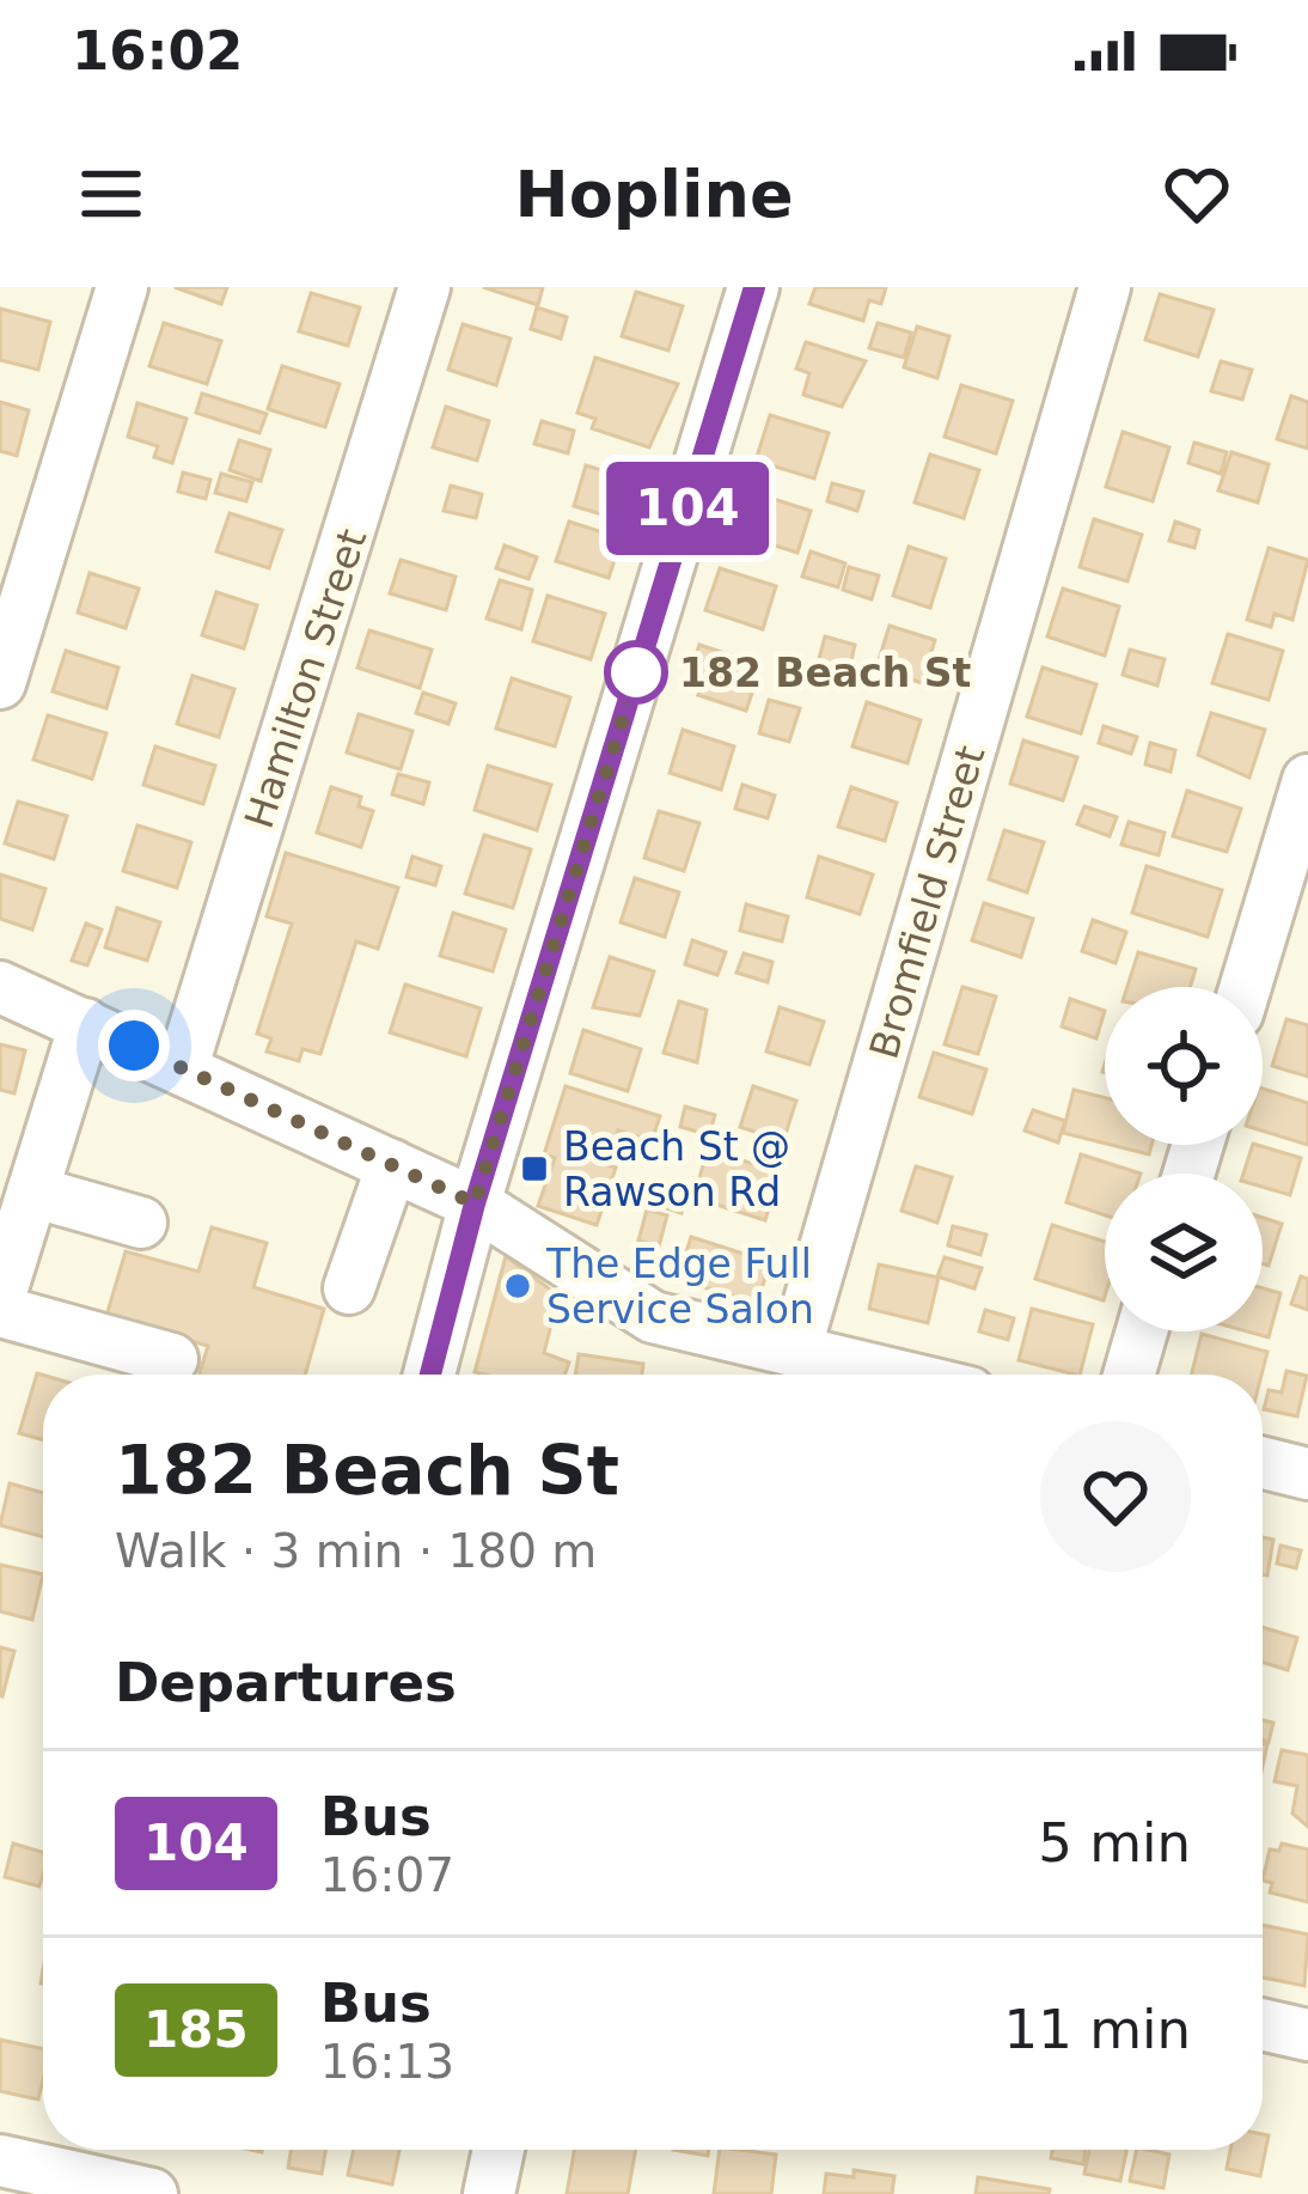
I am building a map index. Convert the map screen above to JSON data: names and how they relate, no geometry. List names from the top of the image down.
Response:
{
  "streets": {
    "street": ["Hamilton Street", "Bromfield Street"]
  },
  "places": {
    "other": ["182 Beach St", "The Edge Full Service Salon"],
    "transit": ["Beach St @ Rawson Rd"]
  },
  "lines": ["bus line 104"],
  "page": {
    "status": "16:02",
    "header": "Hopline",
    "on_map": "104",
    "heading": [
      ["182 Beach St", "Walk · 3 min · 180 m"],
      "Departures"
    ],
    "list": [
      {
        "mark": "104",
        "name": "Bus",
        "note": "16:07",
        "value": "5 min"
      },
      {
        "mark": "185",
        "name": "Bus",
        "note": "16:13",
        "value": "11 min"
      }
    ]
  }
}
